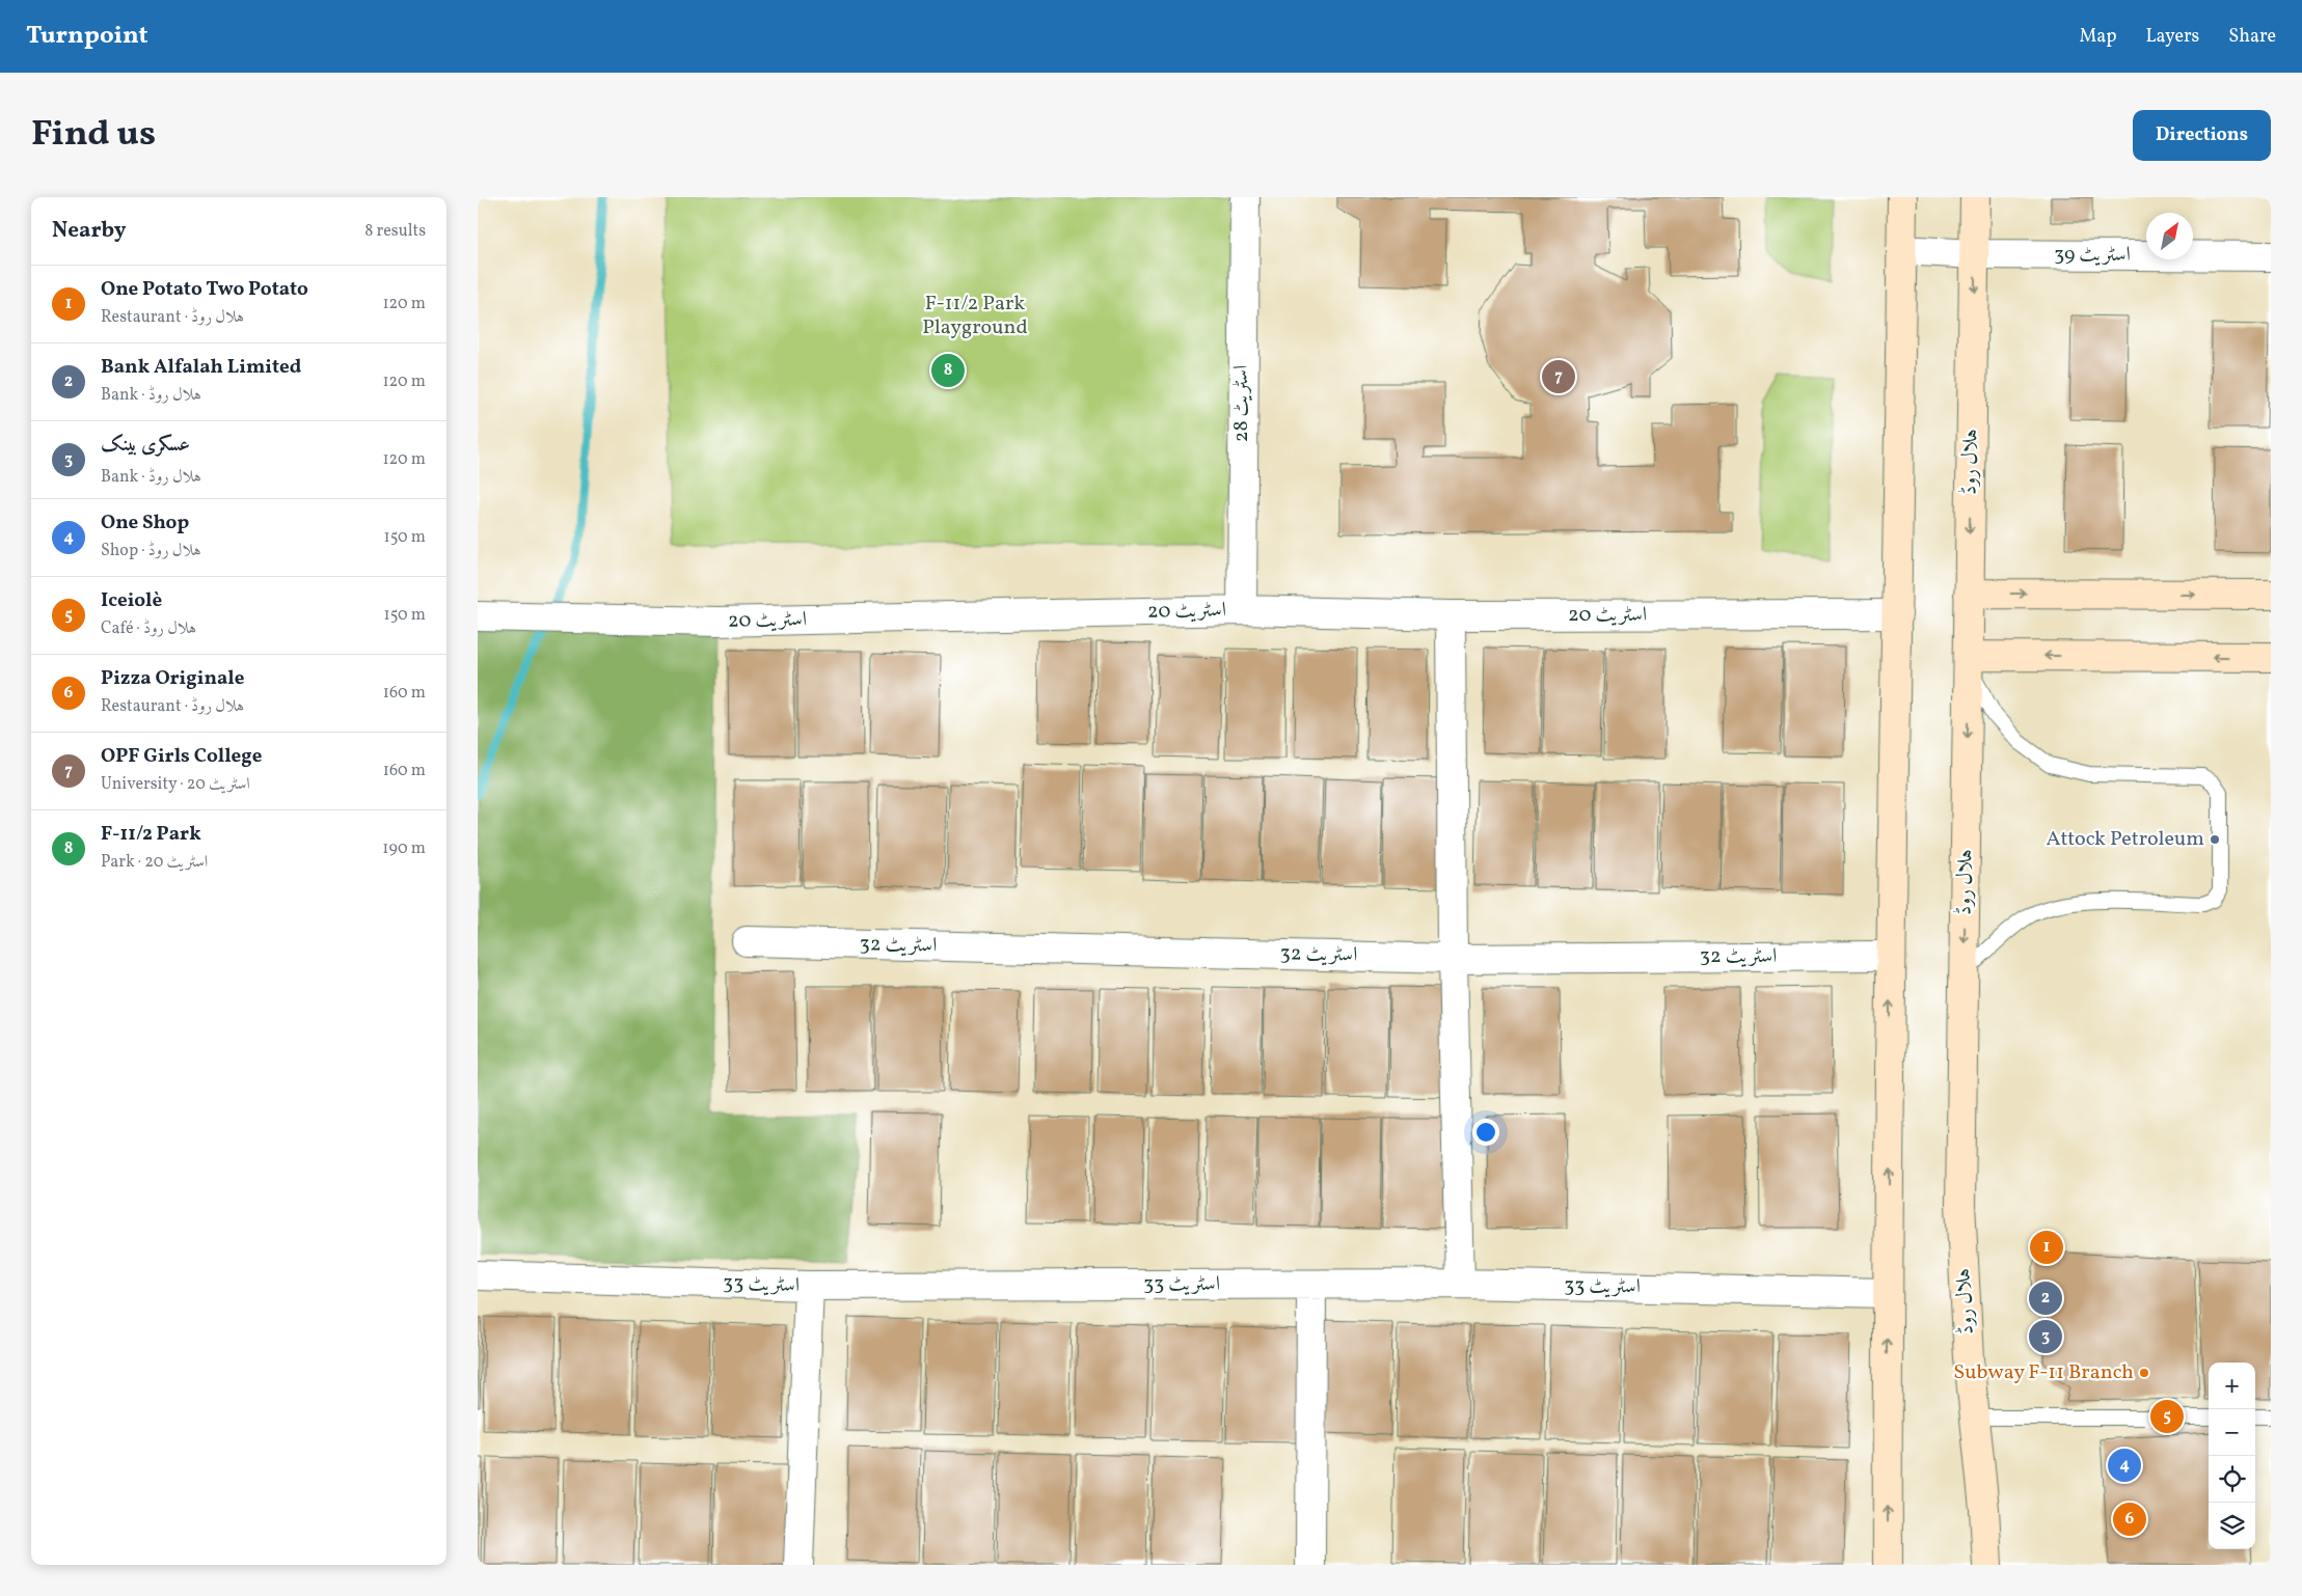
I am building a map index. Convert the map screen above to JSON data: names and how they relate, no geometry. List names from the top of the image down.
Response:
{
  "streets": {
    "street": [
      "اسٹریٹ 39",
      "اسٹریٹ 28",
      "ہلال روڈ",
      "اسٹریٹ 20",
      "اسٹریٹ 32",
      "اسٹریٹ 33"
    ]
  },
  "crossings": [
    ["اسٹریٹ 39", "ہلال روڈ"],
    ["اسٹریٹ 28", "اسٹریٹ 20"]
  ],
  "parks": ["F-11/2 Park Playground"],
  "places": ["Attock Petroleum", "Subway F-11 Branch"],
  "north": "top right",
  "page": {
    "header": "Turnpoint",
    "nav": ["Map", "Layers", "Share"],
    "title": "Find us",
    "buttons": "Directions",
    "heading": ["Nearby", "8 results"],
    "list": [
      {
        "mark": "1",
        "name": "One Potato Two Potato",
        "note": "Restaurant · ہلال روڈ",
        "value": "120 m"
      },
      {
        "mark": "2",
        "name": "Bank Alfalah Limited",
        "note": "Bank · ہلال روڈ",
        "value": "120 m"
      },
      {
        "mark": "3",
        "name": "عسکری بینک",
        "note": "Bank · ہلال روڈ",
        "value": "120 m"
      },
      {
        "mark": "4",
        "name": "One Shop",
        "note": "Shop · ہلال روڈ",
        "value": "150 m"
      },
      {
        "mark": "5",
        "name": "Iceiolè",
        "note": "Café · ہلال روڈ",
        "value": "150 m"
      },
      {
        "mark": "6",
        "name": "Pizza Originale",
        "note": "Restaurant · ہلال روڈ",
        "value": "160 m"
      },
      {
        "mark": "7",
        "name": "OPF Girls College",
        "note": "University · اسٹریٹ 20",
        "value": "160 m"
      },
      {
        "mark": "8",
        "name": "F-11/2 Park",
        "note": "Park · اسٹریٹ 20",
        "value": "190 m"
      }
    ],
    "pins": [
      "8",
      "7",
      "1",
      "2",
      "3",
      "5",
      "4",
      "6"
    ],
    "map_buttons": ["+", "−"]
  }
}
